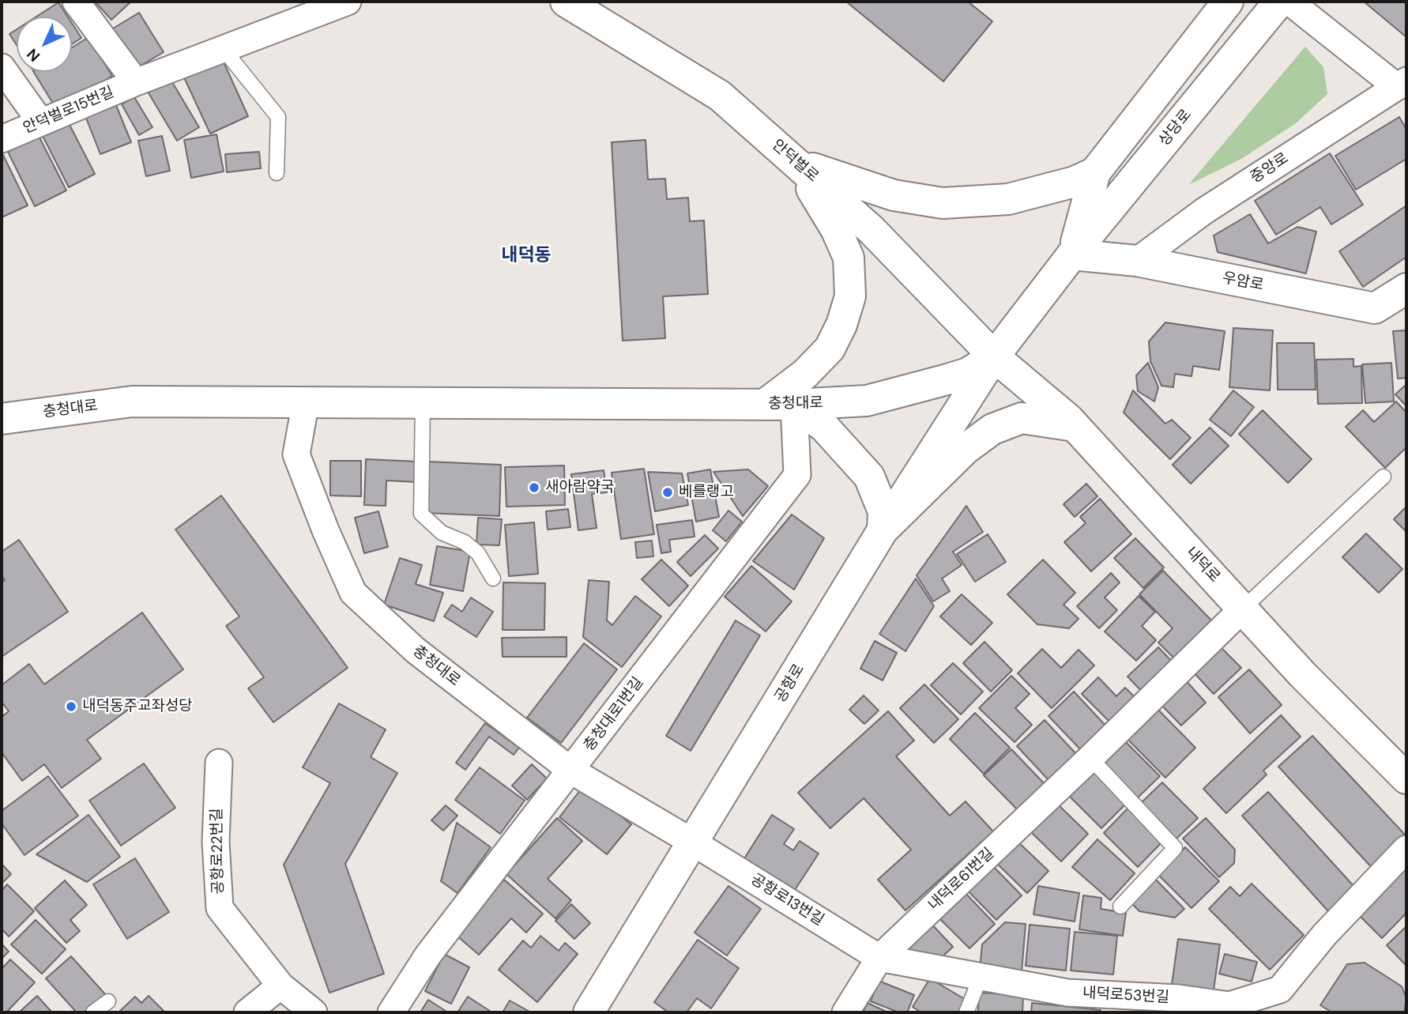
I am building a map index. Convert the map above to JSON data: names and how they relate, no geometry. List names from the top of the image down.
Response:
{
  "streets": {
    "street": [
      "안덕벌로15번길",
      "상당로",
      "안덕벌로",
      "중앙로",
      "우암로",
      "충청대로",
      "내덕로",
      "공항로",
      "충청대로1번길",
      "공항로22번길",
      "내덕로61번길",
      "공항로13번길",
      "내덕로53번길"
    ]
  },
  "crossings": [
    ["상당로", "안덕벌로"],
    ["상당로", "우암로"],
    ["상당로", "충청대로"],
    ["상당로", "내덕로"],
    ["상당로", "공항로"],
    ["안덕벌로", "충청대로"],
    ["안덕벌로", "내덕로"],
    ["안덕벌로", "공항로"],
    ["중앙로", "우암로"],
    ["충청대로", "내덕로"],
    ["충청대로", "공항로"],
    ["충청대로", "충청대로1번길"],
    ["충청대로", "공항로13번길"],
    ["내덕로", "공항로"],
    ["내덕로", "내덕로61번길"],
    ["공항로", "공항로13번길"],
    ["내덕로61번길", "공항로13번길"],
    ["내덕로61번길", "내덕로53번길"],
    ["공항로13번길", "내덕로53번길"]
  ],
  "districts": ["내덕동"],
  "places": ["새아람약국", "베를랭고", "내덕동주교좌성당"],
  "north": "bottom left"
}
